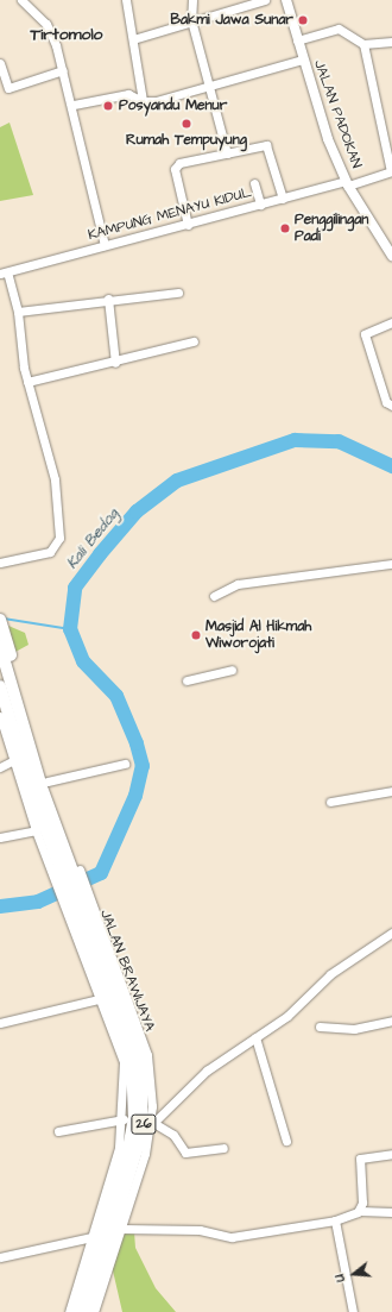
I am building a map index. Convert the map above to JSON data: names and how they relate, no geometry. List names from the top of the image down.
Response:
{
  "streets": {
    "highway": ["JALAN BRAWIJAYA", "26"],
    "main road": ["JALAN PADOKAN"],
    "street": ["KAMPUNG MENAYU KIDUL"]
  },
  "crossings": [
    ["JALAN PADOKAN", "KAMPUNG MENAYU KIDUL"]
  ],
  "districts": ["Tirtomolo"],
  "water": ["Kali Bedog"],
  "places": [
    "Bakmi Jawa Sunar",
    "Posyandu Menur",
    "Rumah Tempuyung",
    "Penggilingan Padi",
    "Masjid Al Hikmah Wiworojati"
  ],
  "north": "left"
}
